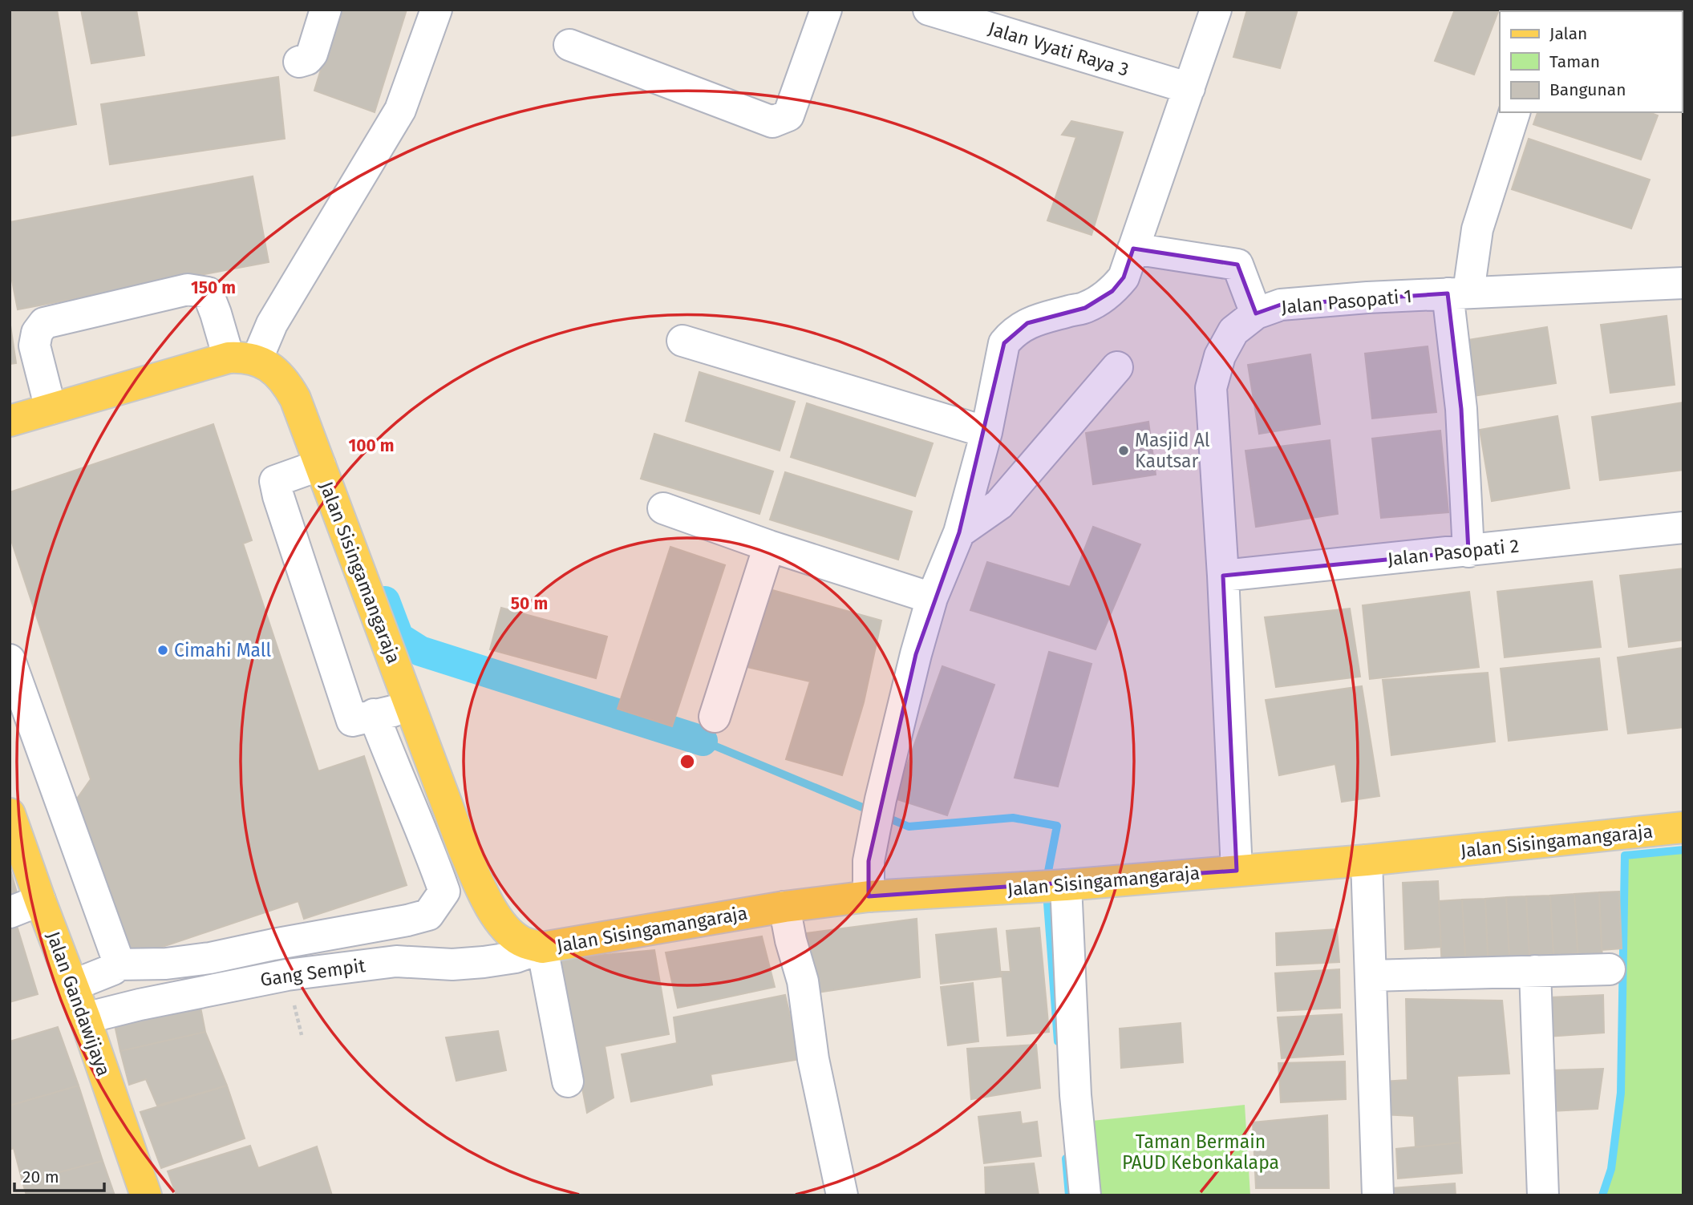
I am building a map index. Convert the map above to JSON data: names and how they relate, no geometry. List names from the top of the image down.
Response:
{
  "streets": {
    "main road": ["Jalan Sisingamangaraja", "Jalan Gandawijaya"],
    "street": [
      "Jalan Vyati Raya 3",
      "Jalan Pasopati 1",
      "Jalan Pasopati 2",
      "Gang Sempit"
    ]
  },
  "crossings": [
    ["Jalan Pasopati 1", "Jalan Pasopati 2"],
    ["Jalan Pasopati 1", "Jalan Sisingamangaraja"],
    ["Jalan Sisingamangaraja", "Gang Sempit"],
    ["Gang Sempit", "Jalan Gandawijaya"]
  ],
  "parks": ["Taman Bermain PAUD Kebonkalapa"],
  "places": ["Masjid Al Kautsar", "Cimahi Mall"],
  "legend": ["Jalan", "Taman", "Bangunan"],
  "scale_bar": "20 m",
  "rings": ["150 m", "100 m", "50 m"]
}
